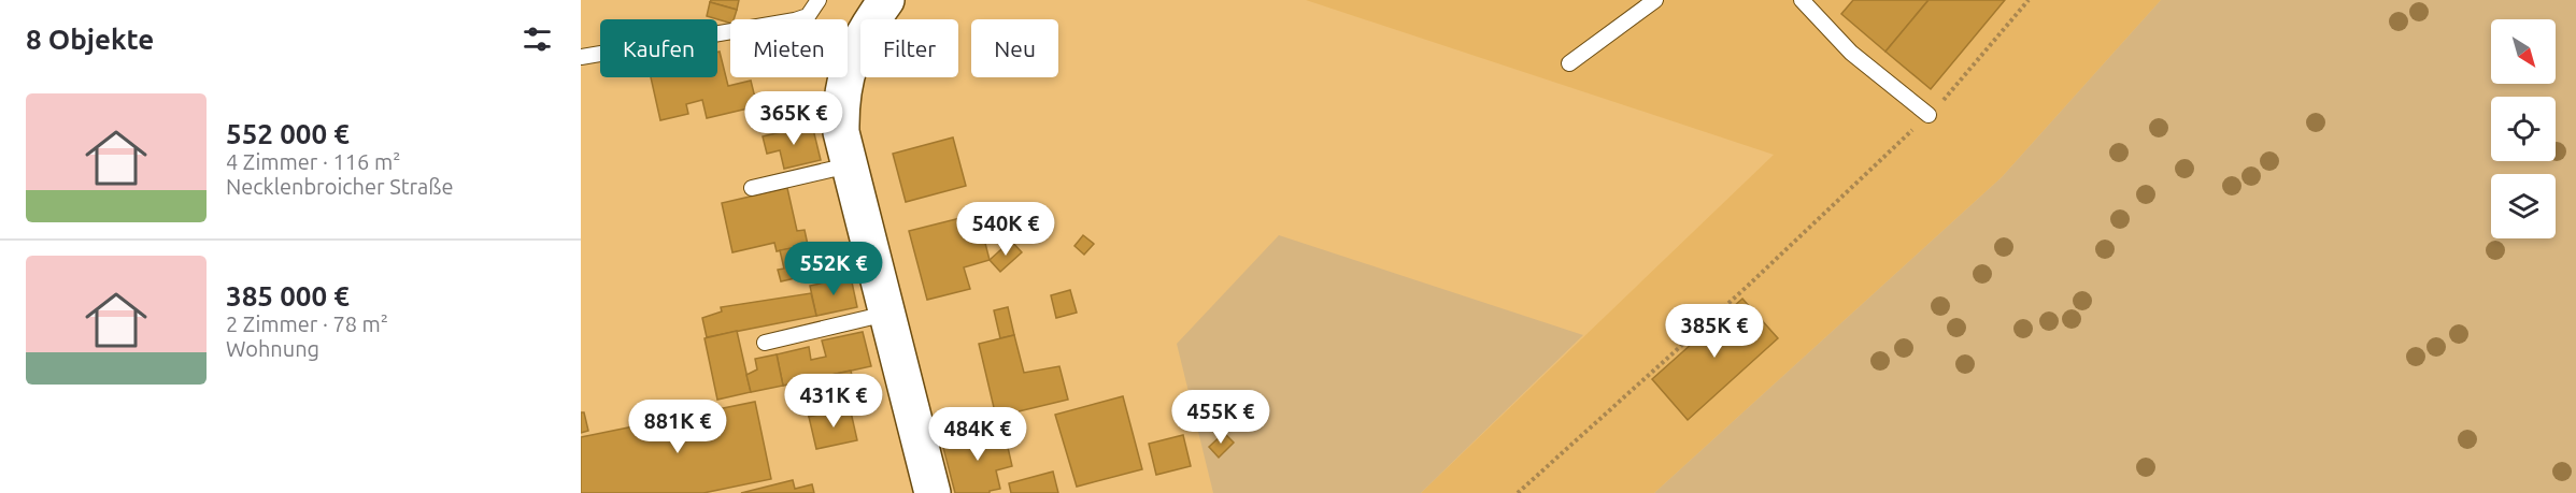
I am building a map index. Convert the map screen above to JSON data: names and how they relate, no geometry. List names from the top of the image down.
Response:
{
  "north": "bottom right",
  "page": {
    "heading": "8 Objekte",
    "chip": [
      "Kaufen",
      "Mieten",
      "Filter",
      "Neu"
    ],
    "list": [
      {
        "name": "552 000 €",
        "note": "4 Zimmer · 116 m² · Necklenbroicher Straße"
      },
      {
        "name": "385 000 €",
        "note": "2 Zimmer · 78 m² · Wohnung"
      }
    ],
    "price": [
      "365K €",
      "540K €",
      "552K €",
      "385K €",
      "431K €",
      "455K €",
      "881K €",
      "484K €"
    ]
  }
}
